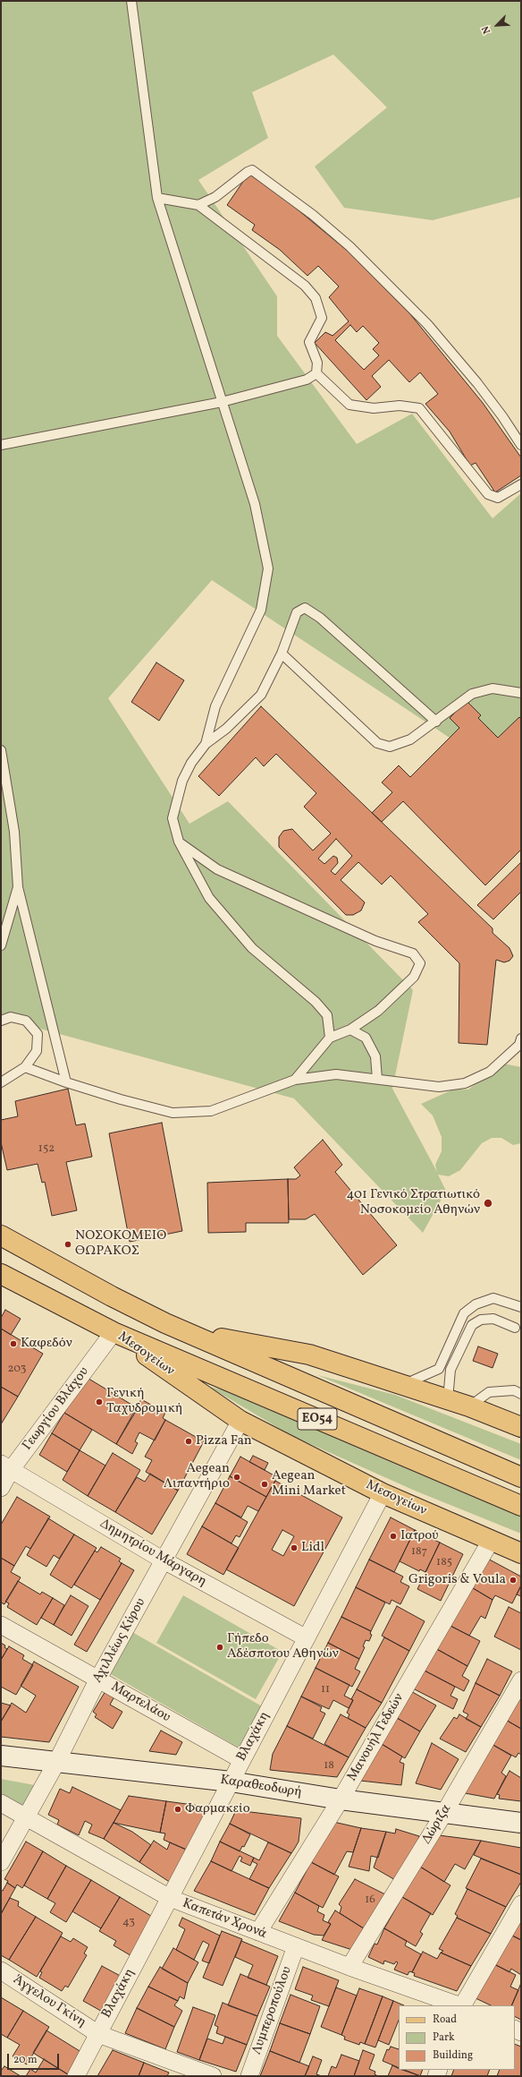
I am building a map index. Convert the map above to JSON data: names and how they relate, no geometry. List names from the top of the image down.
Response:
{
  "streets": {
    "main road": ["Μεσογείων", "ΕΟ54"],
    "street": [
      "Γεωργίου Βλάχου",
      "Δημητρίου Μάργαρη",
      "Αχιλλέως Κύρου",
      "Μαρτελάου",
      "Βλαχάκη",
      "Μανουήλ Γεδεών",
      "Καραθεοδωρή",
      "Δώριζα",
      "Καπετάν Χρονά",
      "Άγγελου Γκίνη",
      "Λυμπεροπούλου"
    ]
  },
  "crossings": [
    ["Μεσογείων", "Γεωργίου Βλάχου"],
    ["Μεσογείων", "Αχιλλέως Κύρου"],
    ["Μεσογείων", "Βλαχάκη"],
    ["Μεσογείων", "Μανουήλ Γεδεών"],
    ["Γεωργίου Βλάχου", "Δημητρίου Μάργαρη"],
    ["Δημητρίου Μάργαρη", "Αχιλλέως Κύρου"],
    ["Δημητρίου Μάργαρη", "Βλαχάκη"],
    ["Αχιλλέως Κύρου", "Μαρτελάου"],
    ["Αχιλλέως Κύρου", "Καραθεοδωρή"],
    ["Αχιλλέως Κύρου", "Καπετάν Χρονά"],
    ["Μαρτελάου", "Βλαχάκη"],
    ["Βλαχάκη", "Καραθεοδωρή"],
    ["Βλαχάκη", "Καπετάν Χρονά"],
    ["Βλαχάκη", "Άγγελου Γκίνη"],
    ["Μανουήλ Γεδεών", "Καραθεοδωρή"],
    ["Μανουήλ Γεδεών", "Καπετάν Χρονά"],
    ["Καραθεοδωρή", "Δώριζα"],
    ["Δώριζα", "Καπετάν Χρονά"],
    ["Καπετάν Χρονά", "Λυμπεροπούλου"]
  ],
  "places": [
    "401 Γενικό Στρατιωτικό Νοσοκομείο Αθηνών",
    "ΝΟΣΟΚΟΜΕΙΟ ΘΩΡΑΚΟΣ",
    "Καφεδόν",
    "Γενική Ταχυδρομική",
    "Pizza Fan",
    "Aegean Λιπαντήριο",
    "Aegean Mini Market",
    "Ιατρού",
    "Lidl",
    "Grigoris & Voula",
    "Γήπεδο Αδέσποτου Αθηνών",
    "Φαρμακείο"
  ],
  "house_numbers": [
    "152",
    "203",
    "187",
    "185",
    "11",
    "18",
    "16",
    "43"
  ],
  "legend": ["Road", "Park", "Building"],
  "scale_bar": "20 m",
  "north": "bottom left"
}
